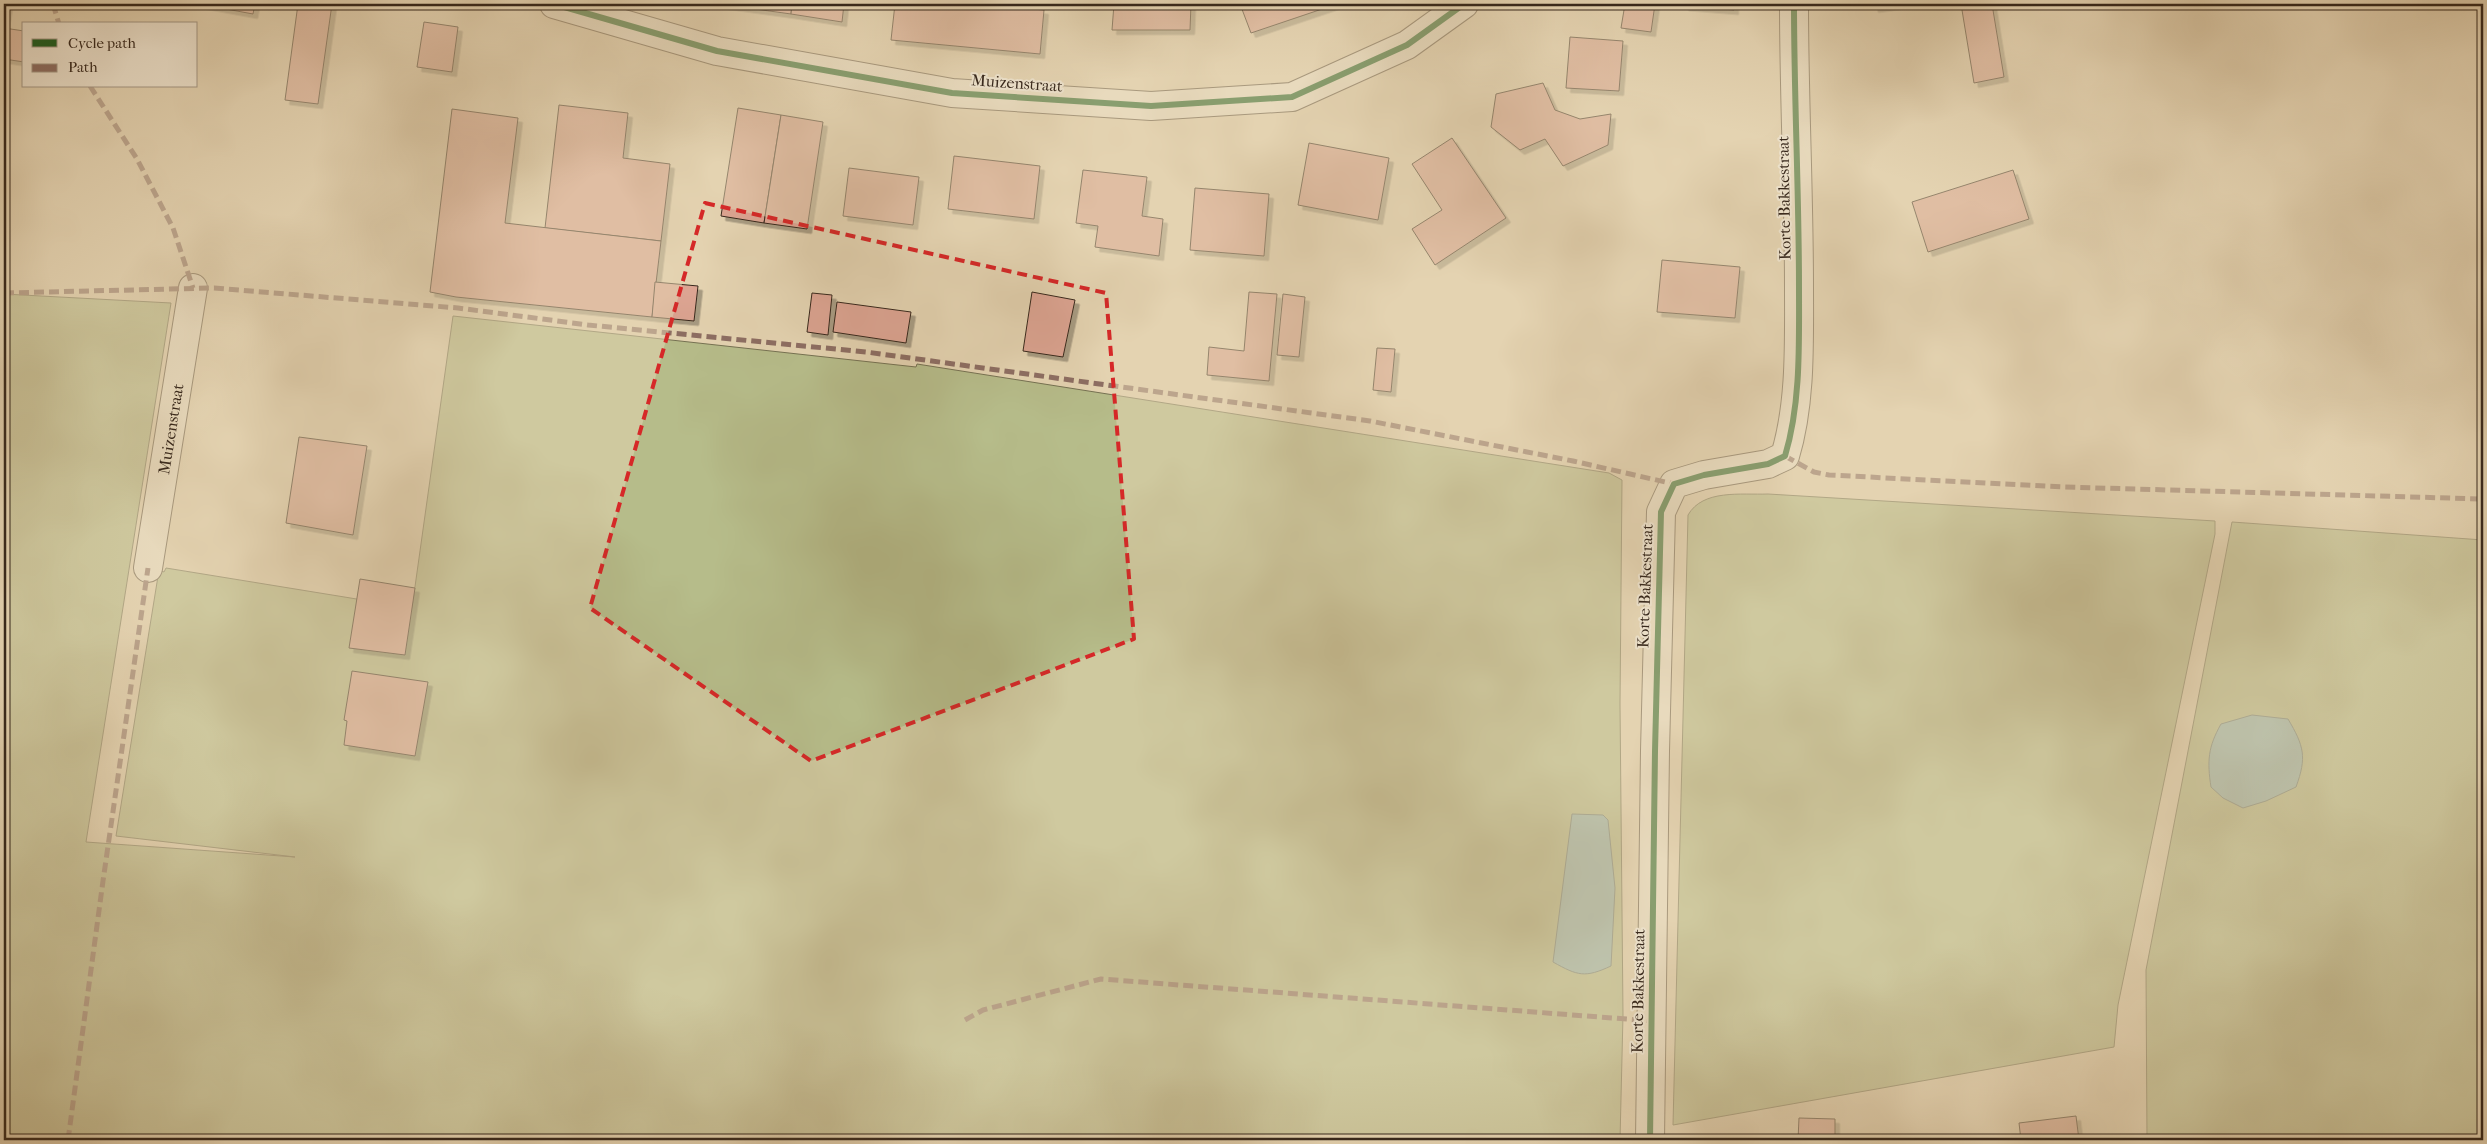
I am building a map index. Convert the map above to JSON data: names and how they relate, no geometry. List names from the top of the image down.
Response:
{
  "streets": {
    "street": ["Muizenstraat", "Korte Bakkestraat"]
  },
  "legend": ["Cycle path", "Path"]
}
